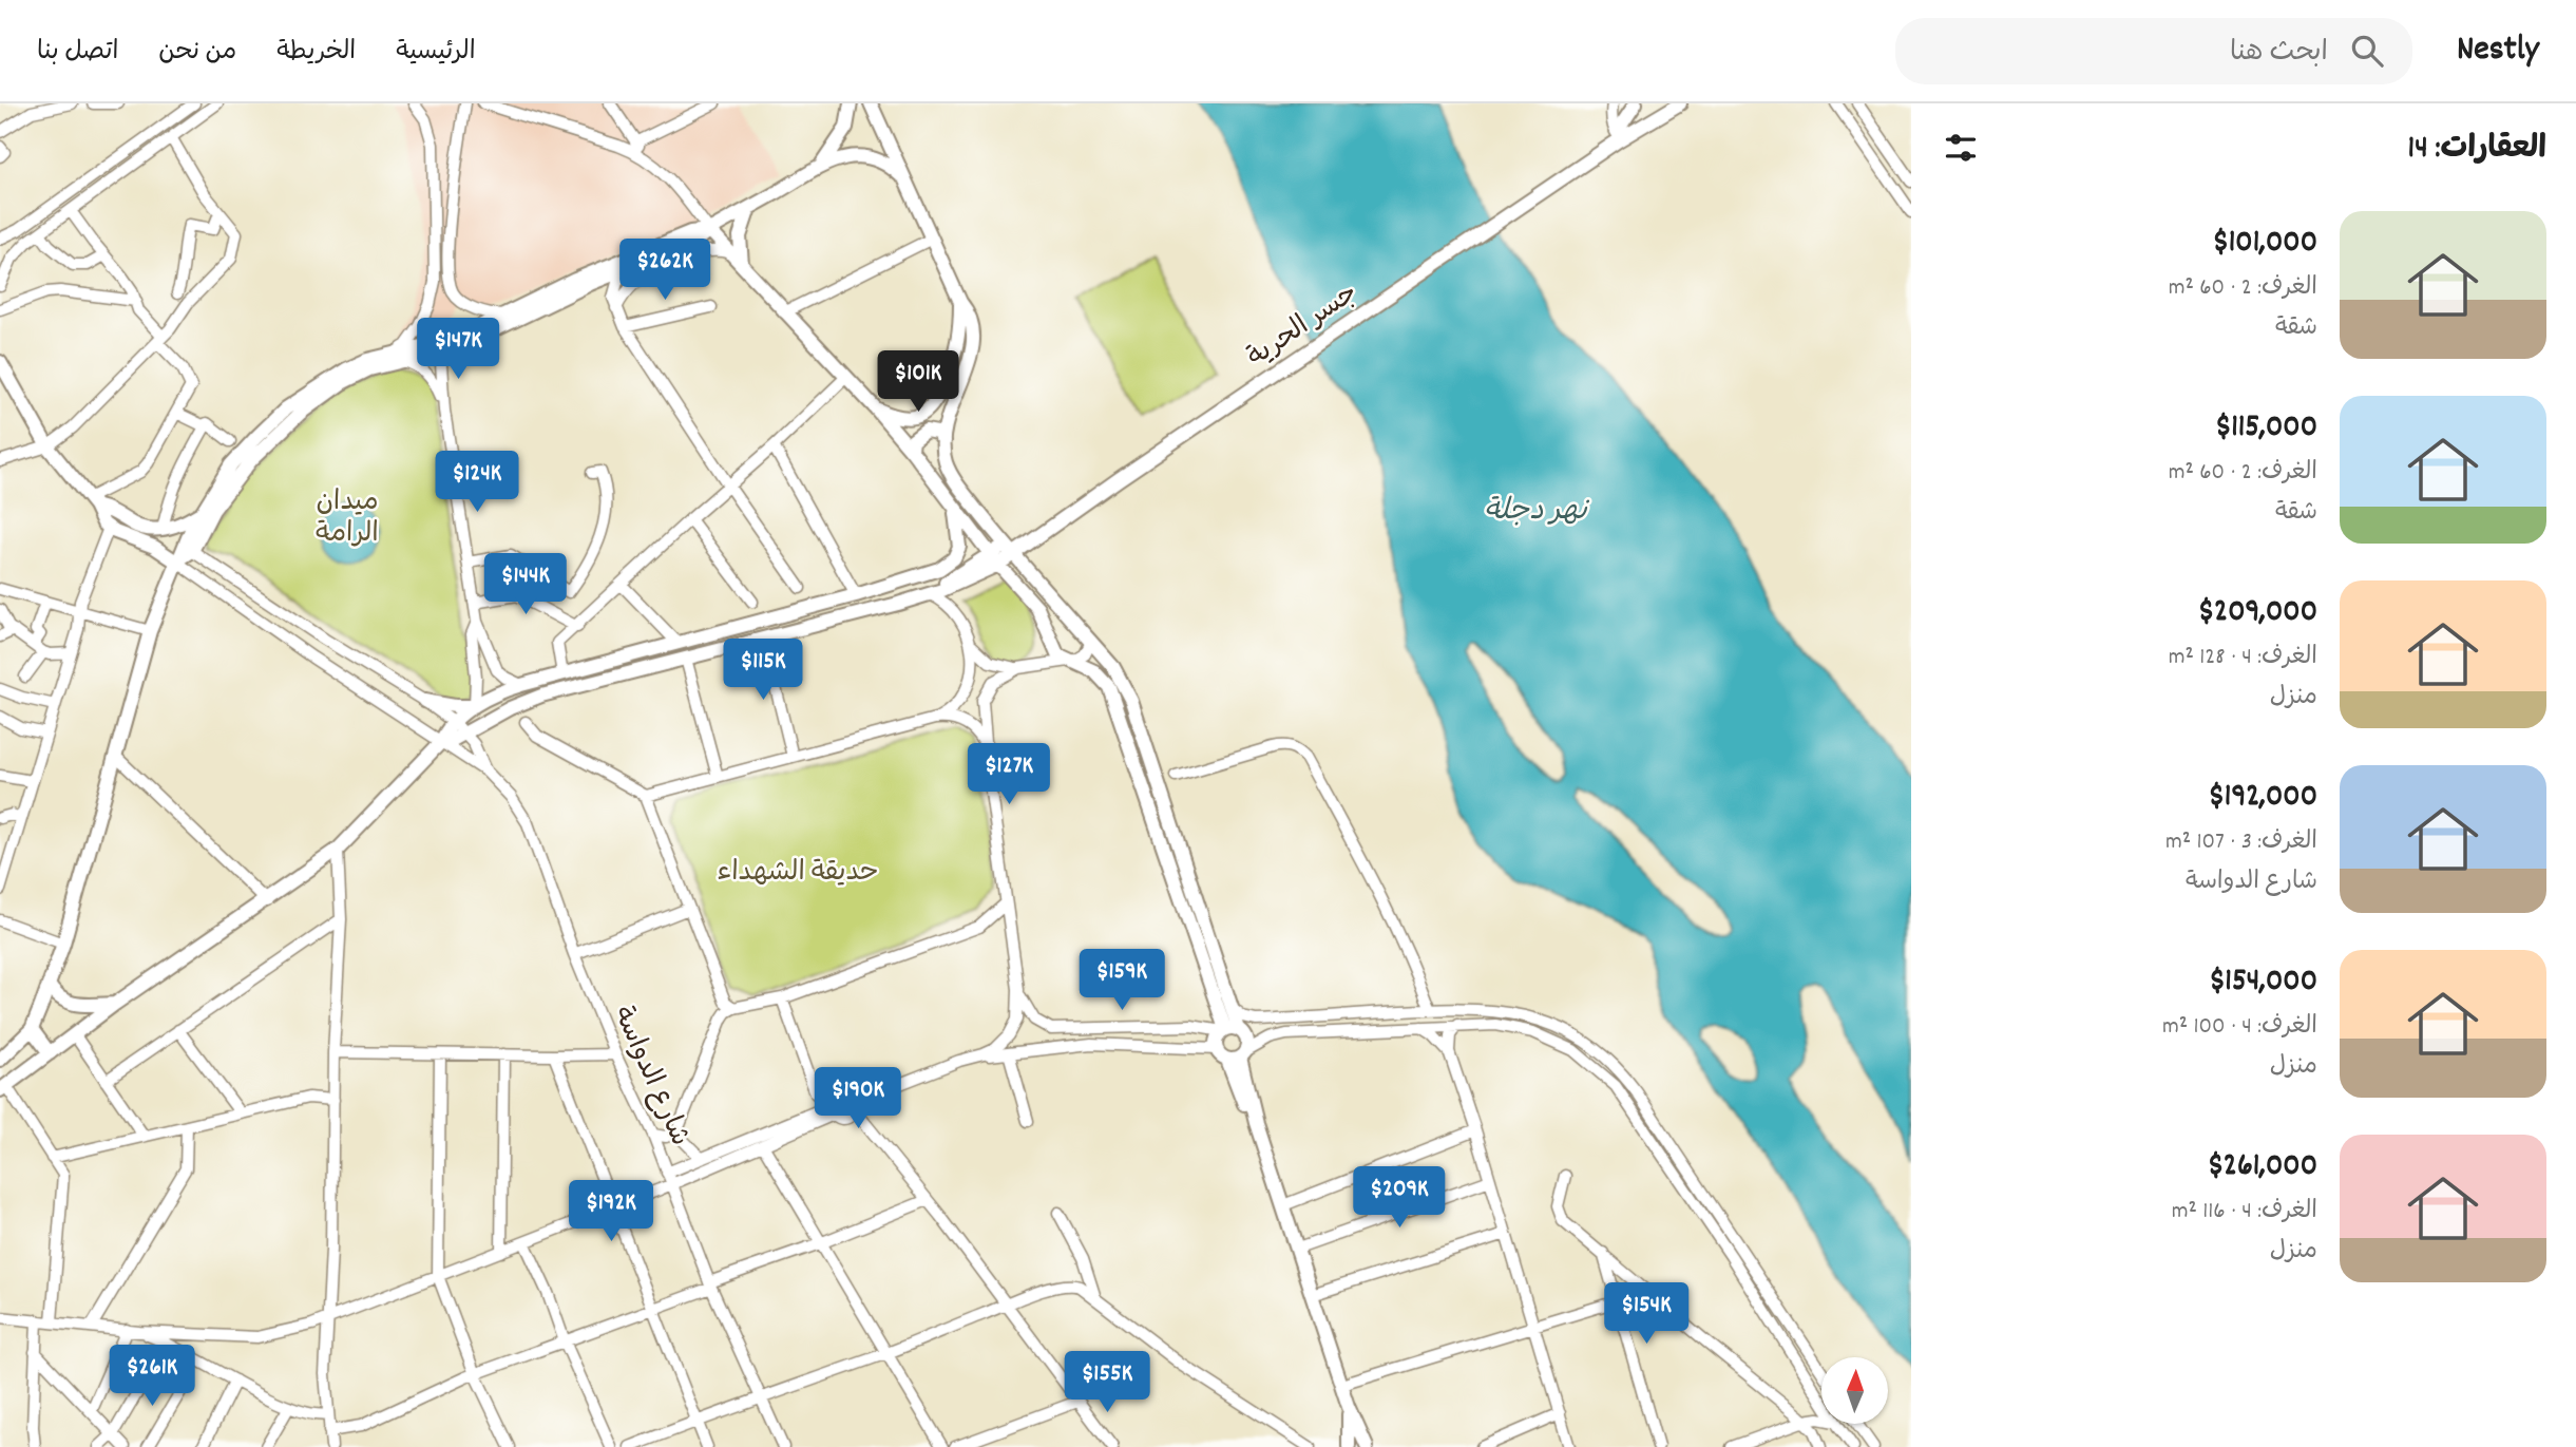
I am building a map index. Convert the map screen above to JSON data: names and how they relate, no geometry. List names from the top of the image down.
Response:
{
  "streets": {
    "main road": ["جسر الحرية"],
    "street": ["شارع الدواسة"]
  },
  "water": ["نهر دجلة"],
  "parks": ["ميدان الرامة", "حديقة الشهداء"],
  "north": "top",
  "page": {
    "header": "Nestly",
    "search": "ابحث هنا",
    "nav": [
      "الرئيسية",
      "الخريطة",
      "من نحن",
      "اتصل بنا"
    ],
    "heading": "العقارات: 14",
    "list": [
      {
        "name": "$101,000",
        "note": "الغرف: 2 · 60 m² · شقة"
      },
      {
        "name": "$115,000",
        "note": "الغرف: 2 · 60 m² · شقة"
      },
      {
        "name": "$209,000",
        "note": "الغرف: 4 · 128 m² · منزل"
      },
      {
        "name": "$192,000",
        "note": "الغرف: 3 · 107 m² · شارع الدواسة"
      },
      {
        "name": "$154,000",
        "note": "الغرف: 4 · 100 m² · منزل"
      },
      {
        "name": "$261,000",
        "note": "الغرف: 4 · 116 m² · منزل"
      }
    ],
    "price": [
      "$262K",
      "$147K",
      "$101K",
      "$124K",
      "$144K",
      "$115K",
      "$127K",
      "$159K",
      "$190K",
      "$209K",
      "$192K",
      "$154K",
      "$261K",
      "$155K"
    ]
  }
}
